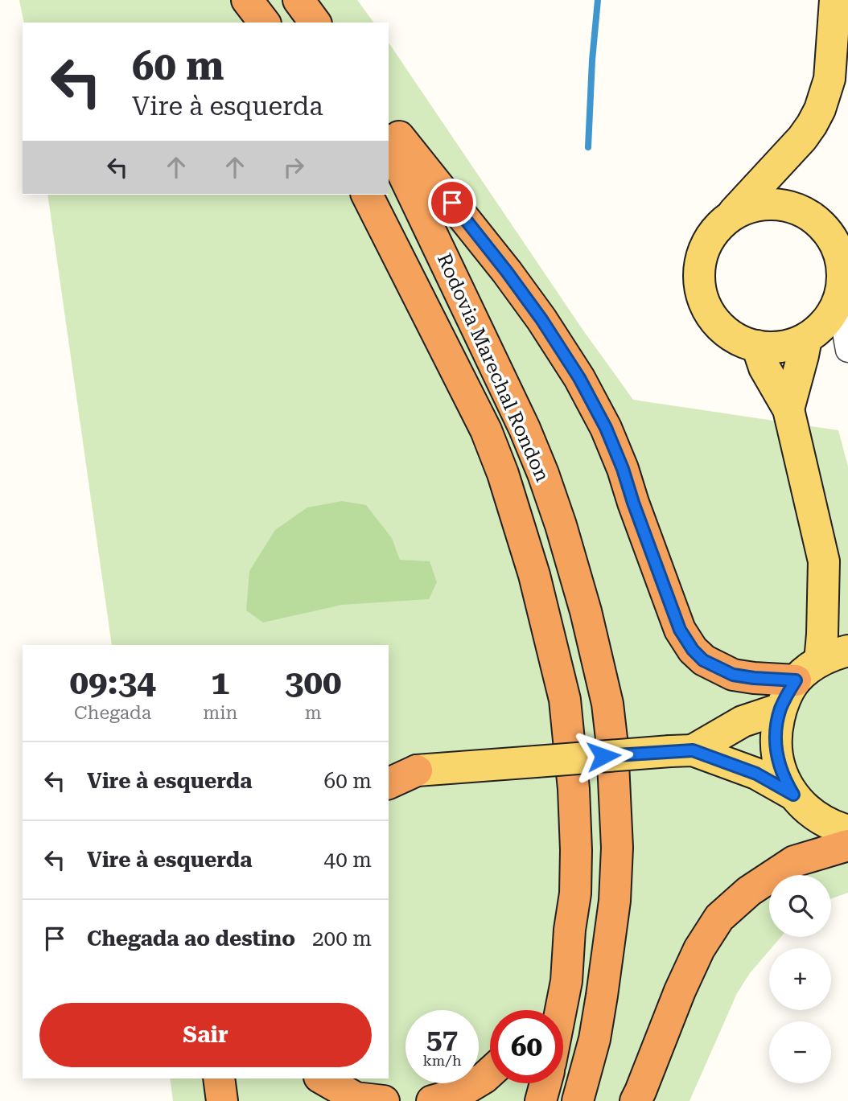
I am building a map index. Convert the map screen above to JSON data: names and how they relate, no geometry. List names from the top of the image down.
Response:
{
  "streets": {
    "highway": ["Rodovia Marechal Rondon"]
  },
  "page": {
    "turn": ["60 m", "Vire à esquerda"],
    "eta": [
      "09:34",
      "Chegada",
      "1",
      "min",
      "300",
      "m"
    ],
    "list": [
      {
        "name": "Vire à esquerda",
        "value": "60 m"
      },
      {
        "name": "Vire à esquerda",
        "value": "40 m"
      },
      {
        "name": "Chegada ao destino",
        "value": "200 m"
      }
    ],
    "map_buttons": ["+", "−"],
    "buttons": "Sair",
    "speed": "57 km/h",
    "limit": "60"
  }
}
